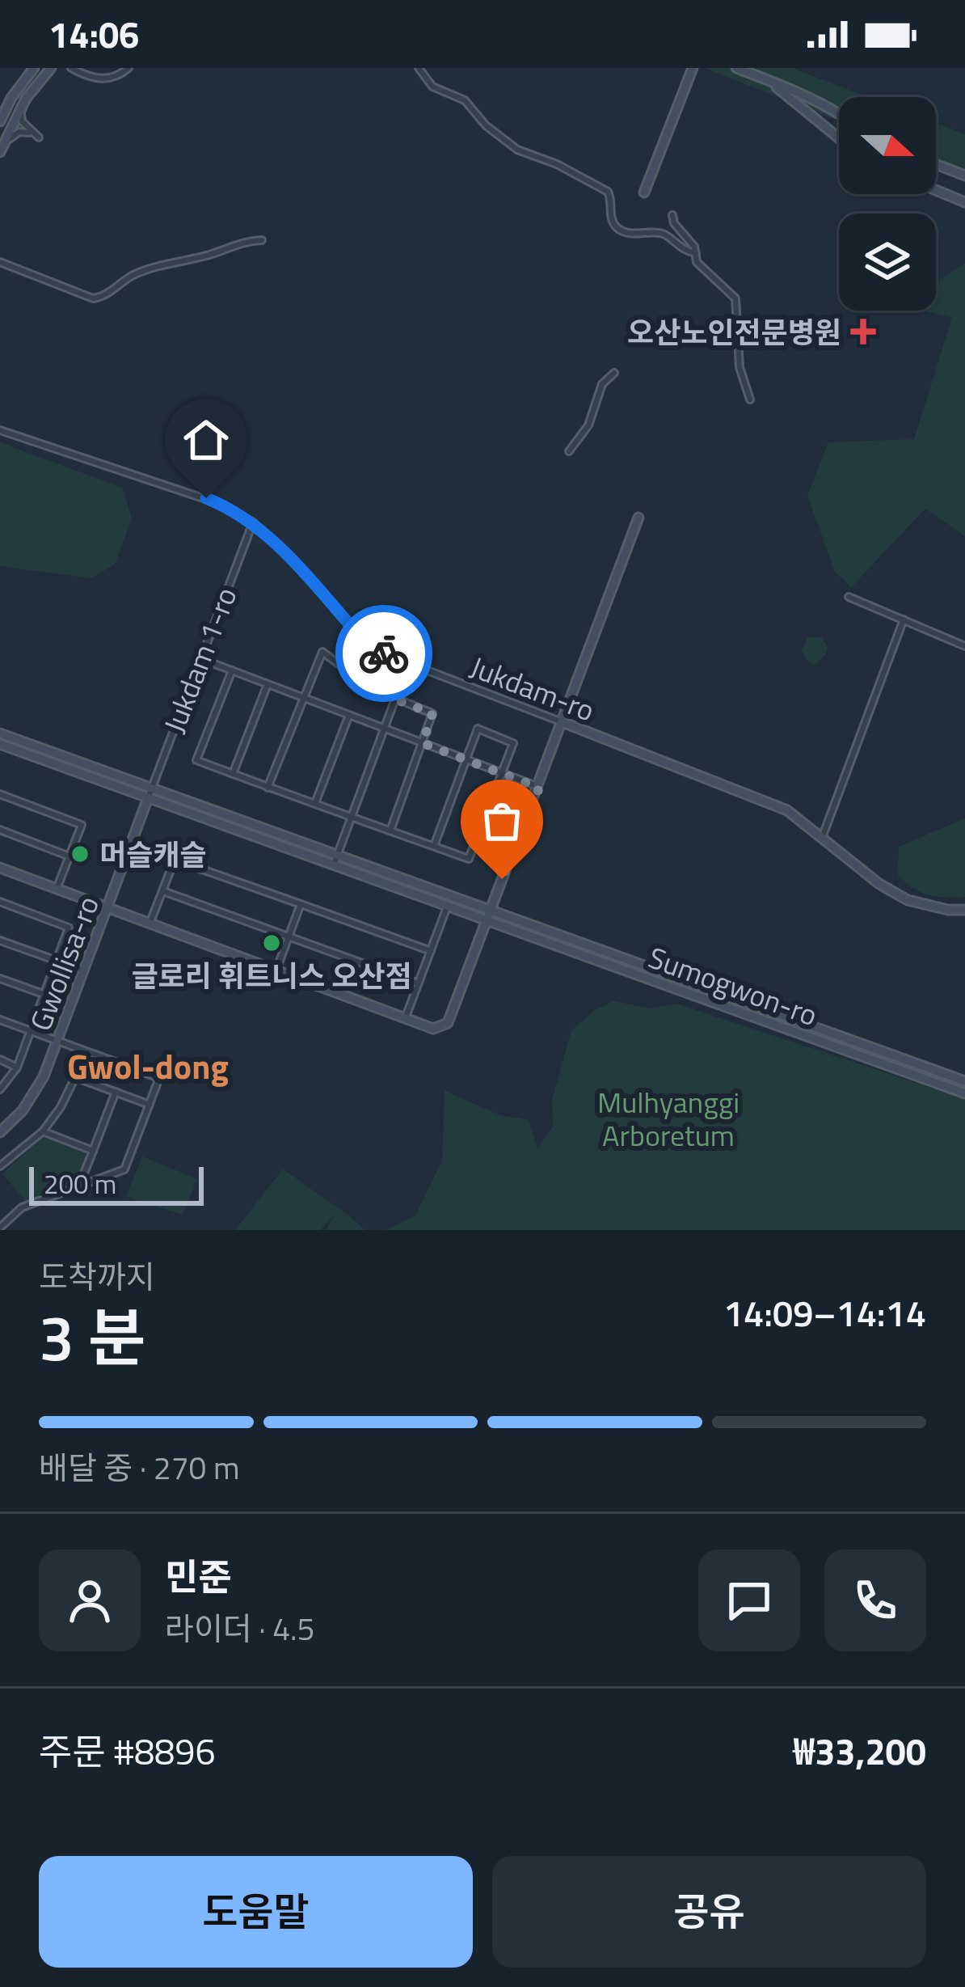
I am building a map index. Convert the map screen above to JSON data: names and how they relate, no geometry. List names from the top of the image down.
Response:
{
  "streets": {
    "street": [
      "Jukdam 1-ro",
      "Jukdam-ro",
      "Gwollisa-ro",
      "Sumogwon-ro"
    ]
  },
  "crossings": [
    ["Jukdam 1-ro", "Jukdam-ro"],
    ["Jukdam 1-ro", "Gwollisa-ro"]
  ],
  "districts": ["Gwol-dong"],
  "parks": ["Mulhyanggi Arboretum"],
  "places": {
    "health": ["오산노인전문병원"],
    "other": ["머슬캐슬", "글로리 휘트니스 오산점"]
  },
  "scale_bar": "200 m",
  "north": "right",
  "page": {
    "status": "14:06",
    "scale": "200 m",
    "heading": ["3 분", "도착까지", "14:09–14:14"],
    "panel": [
      "민준",
      "라이더 · 4.5",
      "주문 #8896",
      "₩33,200"
    ],
    "bar": "배달 중 · 270 m",
    "buttons": ["도움말", "공유"]
  }
}
